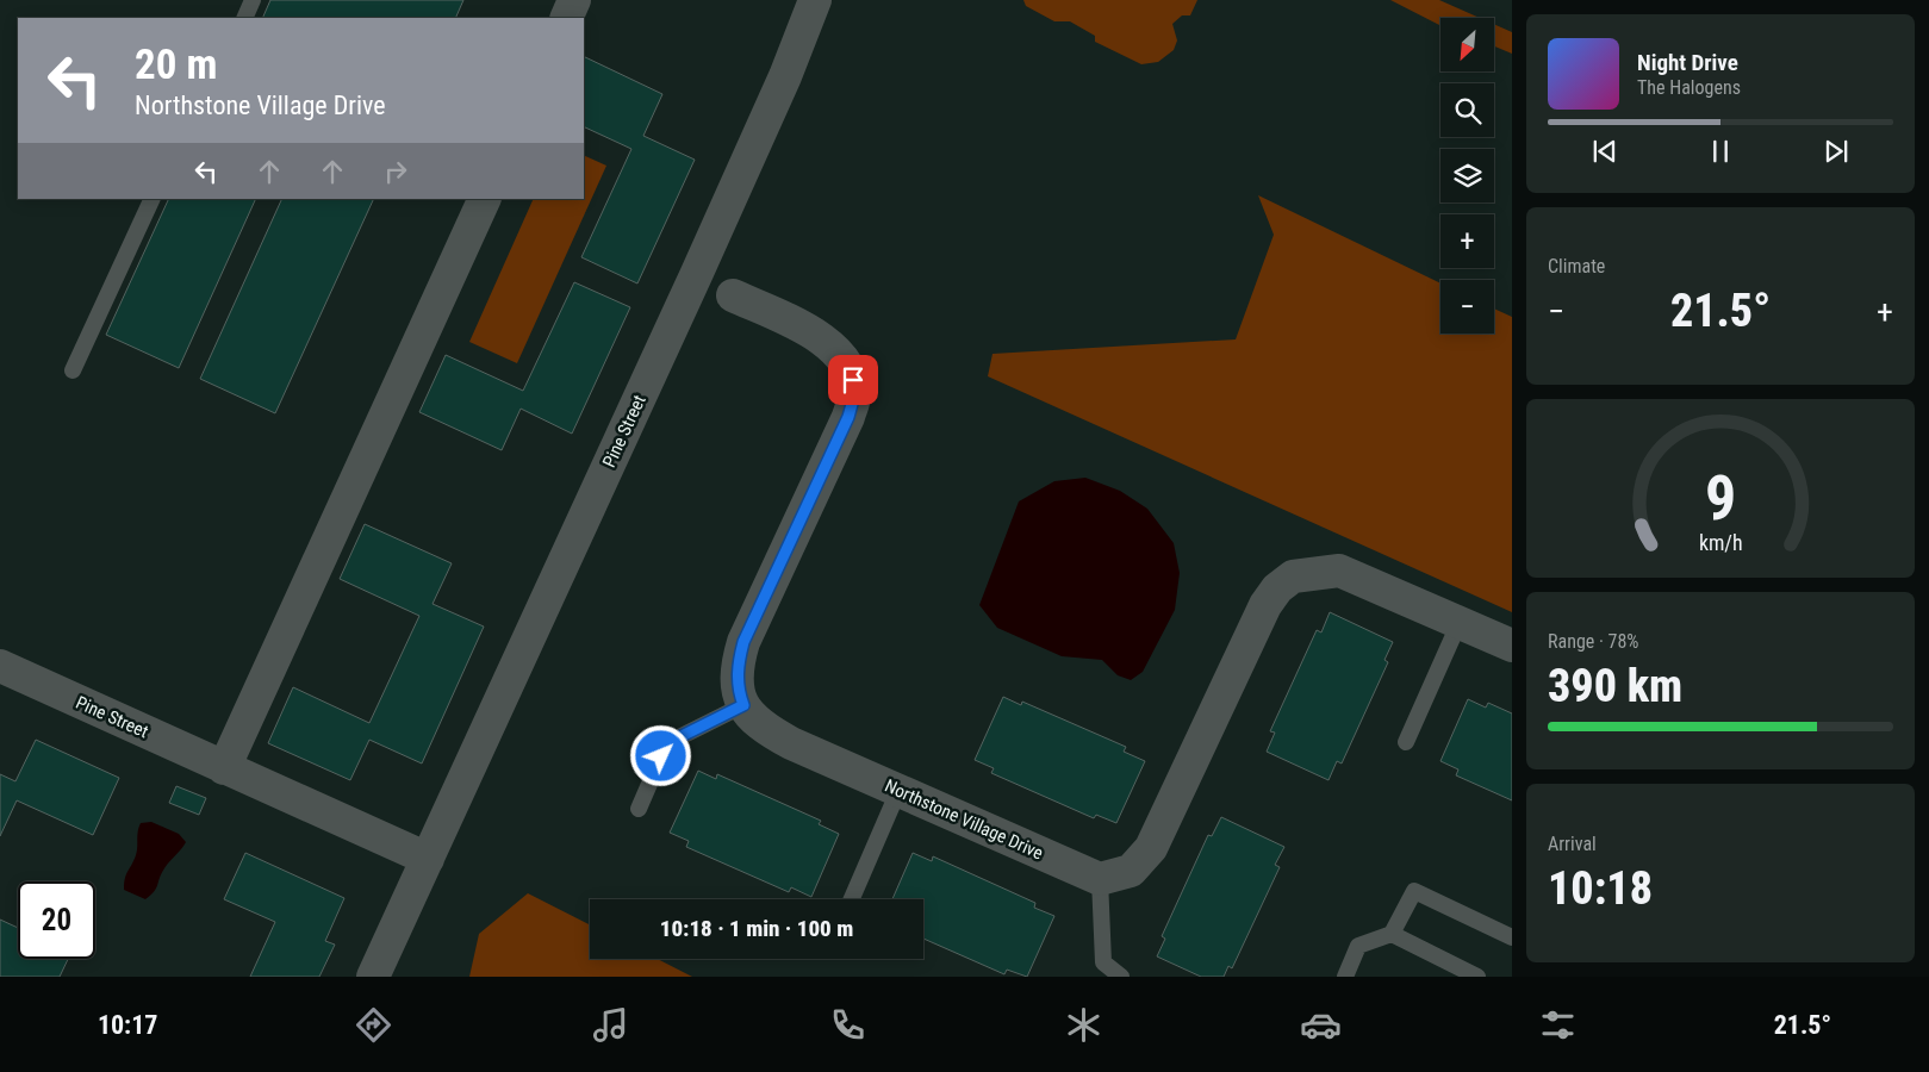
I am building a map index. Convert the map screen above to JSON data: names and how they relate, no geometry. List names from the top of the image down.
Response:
{
  "streets": {
    "street": ["Pine Street", "Northstone Village Drive"]
  },
  "north": "bottom left",
  "page": {
    "map_buttons": ["+", "−"],
    "turn": ["20 m", "Northstone Village Drive"],
    "song": ["Night Drive", "The Halogens"],
    "tile": [
      "Climate",
      ["Range · 78%", "390 km"],
      ["Arrival", "10:18"]
    ],
    "heat": ["−", "21.5°", "+"],
    "limit": "20",
    "trip": "10:18 · 1 min · 100 m",
    "tabs": ["10:17", "21.5°"],
    "gauge": ["9", "km/h"]
  }
}
